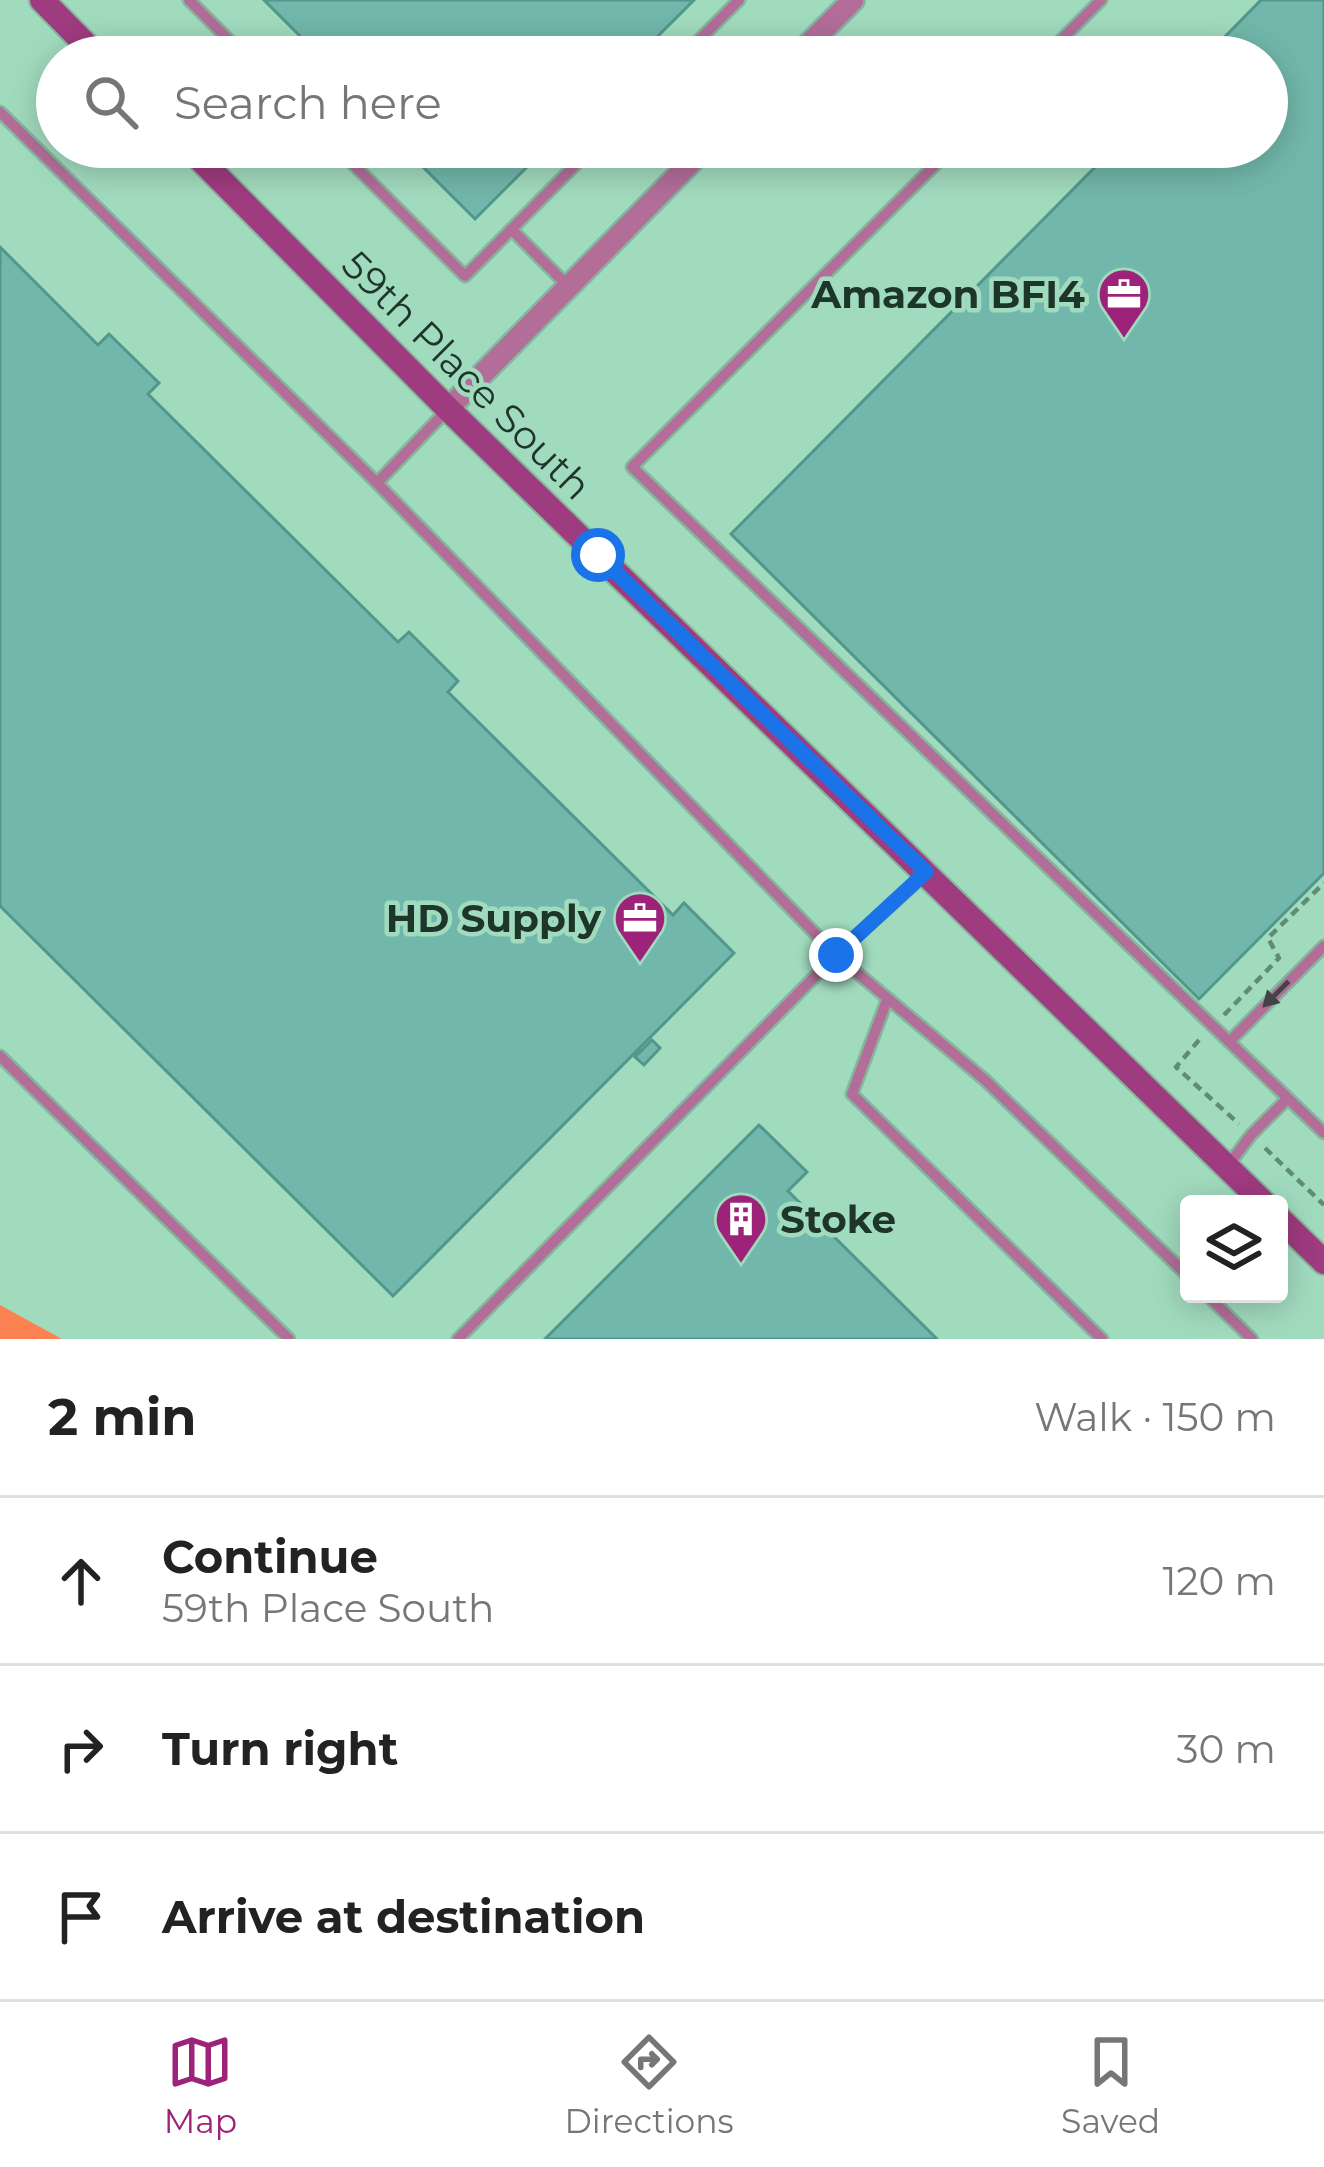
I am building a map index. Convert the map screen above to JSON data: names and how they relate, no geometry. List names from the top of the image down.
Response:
{
  "streets": {
    "street": ["59th Place South"]
  },
  "places": {
    "office": ["Amazon BFI4", "HD Supply"],
    "building": ["Stoke"]
  },
  "page": {
    "search": "Search here",
    "heading": ["2 min", "Walk · 150 m"],
    "list": [
      ["Continue", "59th Place South", "120 m"],
      ["Turn right", "30 m"],
      "Arrive at destination"
    ],
    "nav": ["Map", "Directions", "Saved"]
  }
}
